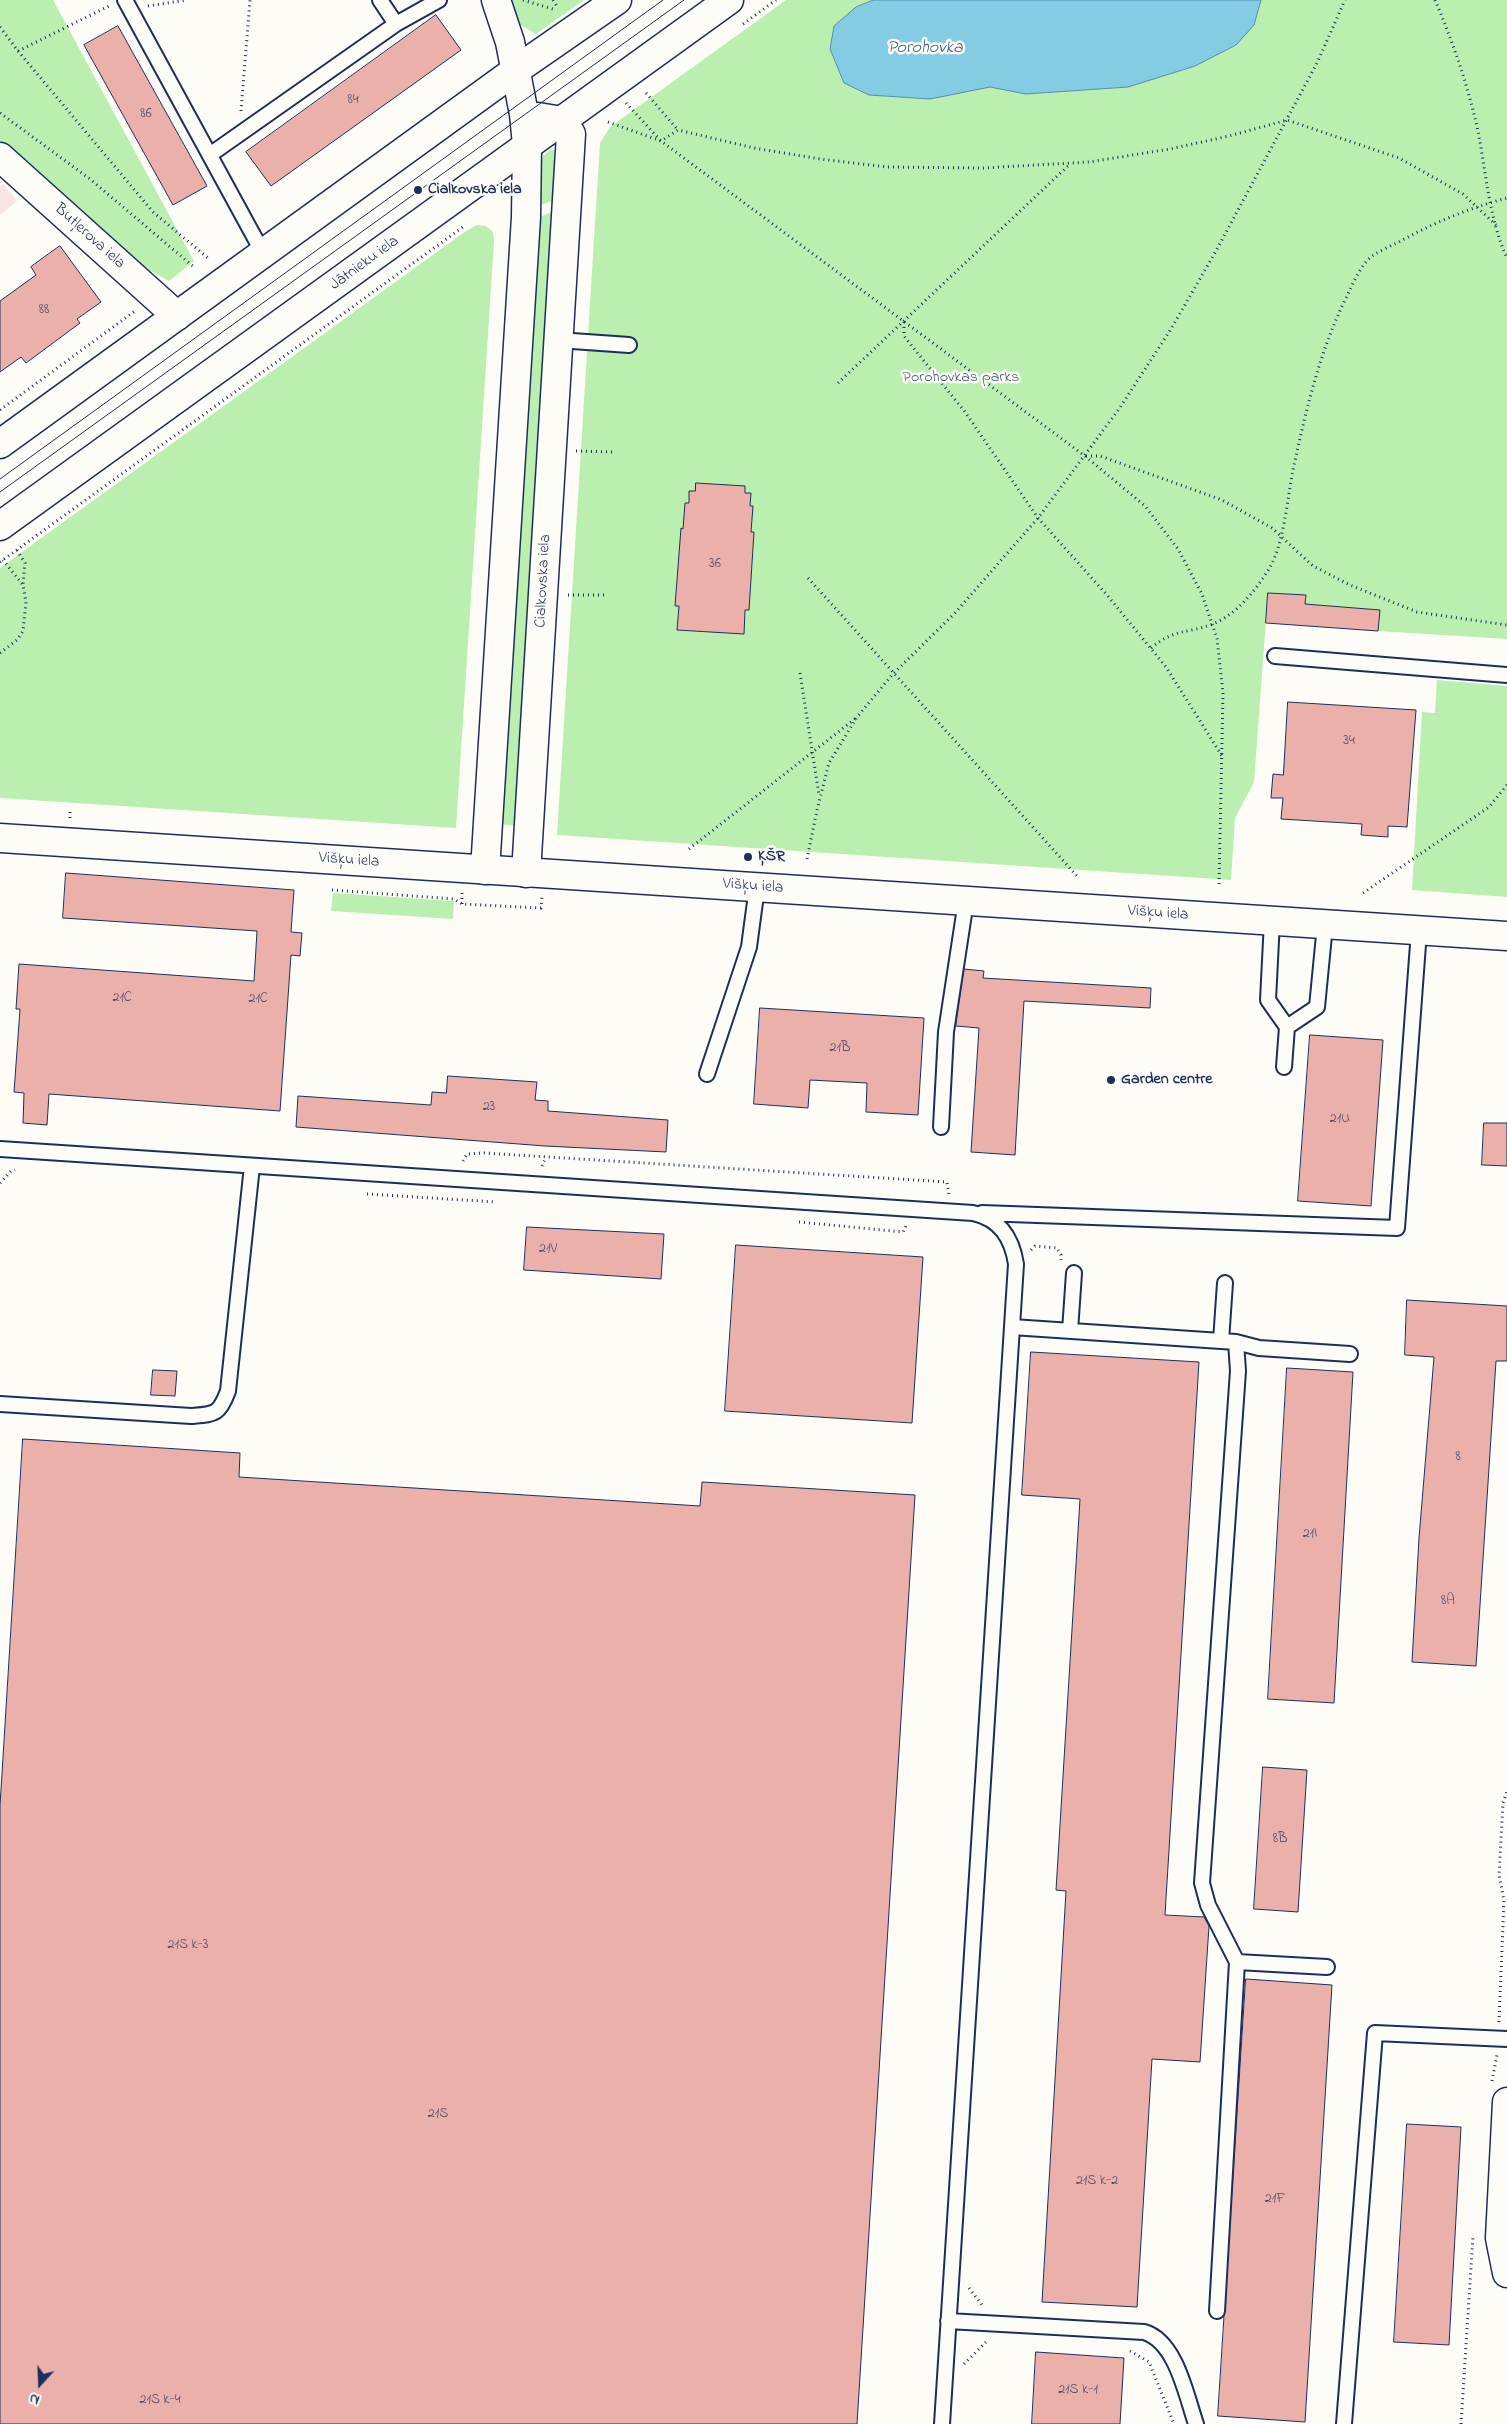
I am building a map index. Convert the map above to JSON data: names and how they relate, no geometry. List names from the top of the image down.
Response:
{
  "streets": {
    "street": [
      "Butļerova iela",
      "Jātnieku iela",
      "Cialkovska iela",
      "Višķu iela"
    ]
  },
  "crossings": [
    ["Jātnieku iela", "Cialkovska iela"],
    ["Cialkovska iela", "Višķu iela"]
  ],
  "water": ["Porohovka"],
  "parks": ["Porohovkas parks"],
  "places": ["Cialkovska iela", "ĶŠR", "Garden centre"],
  "house_numbers": [
    "84",
    "86",
    "88",
    "36",
    "34",
    "21C",
    "21C",
    "21B",
    "23",
    "21U",
    "21V",
    "8",
    "21I",
    "8A",
    "8B",
    "21S k-3",
    "21S",
    "21S k-2",
    "21F",
    "21S k-1",
    "21S k-4"
  ],
  "north": "bottom"
}
